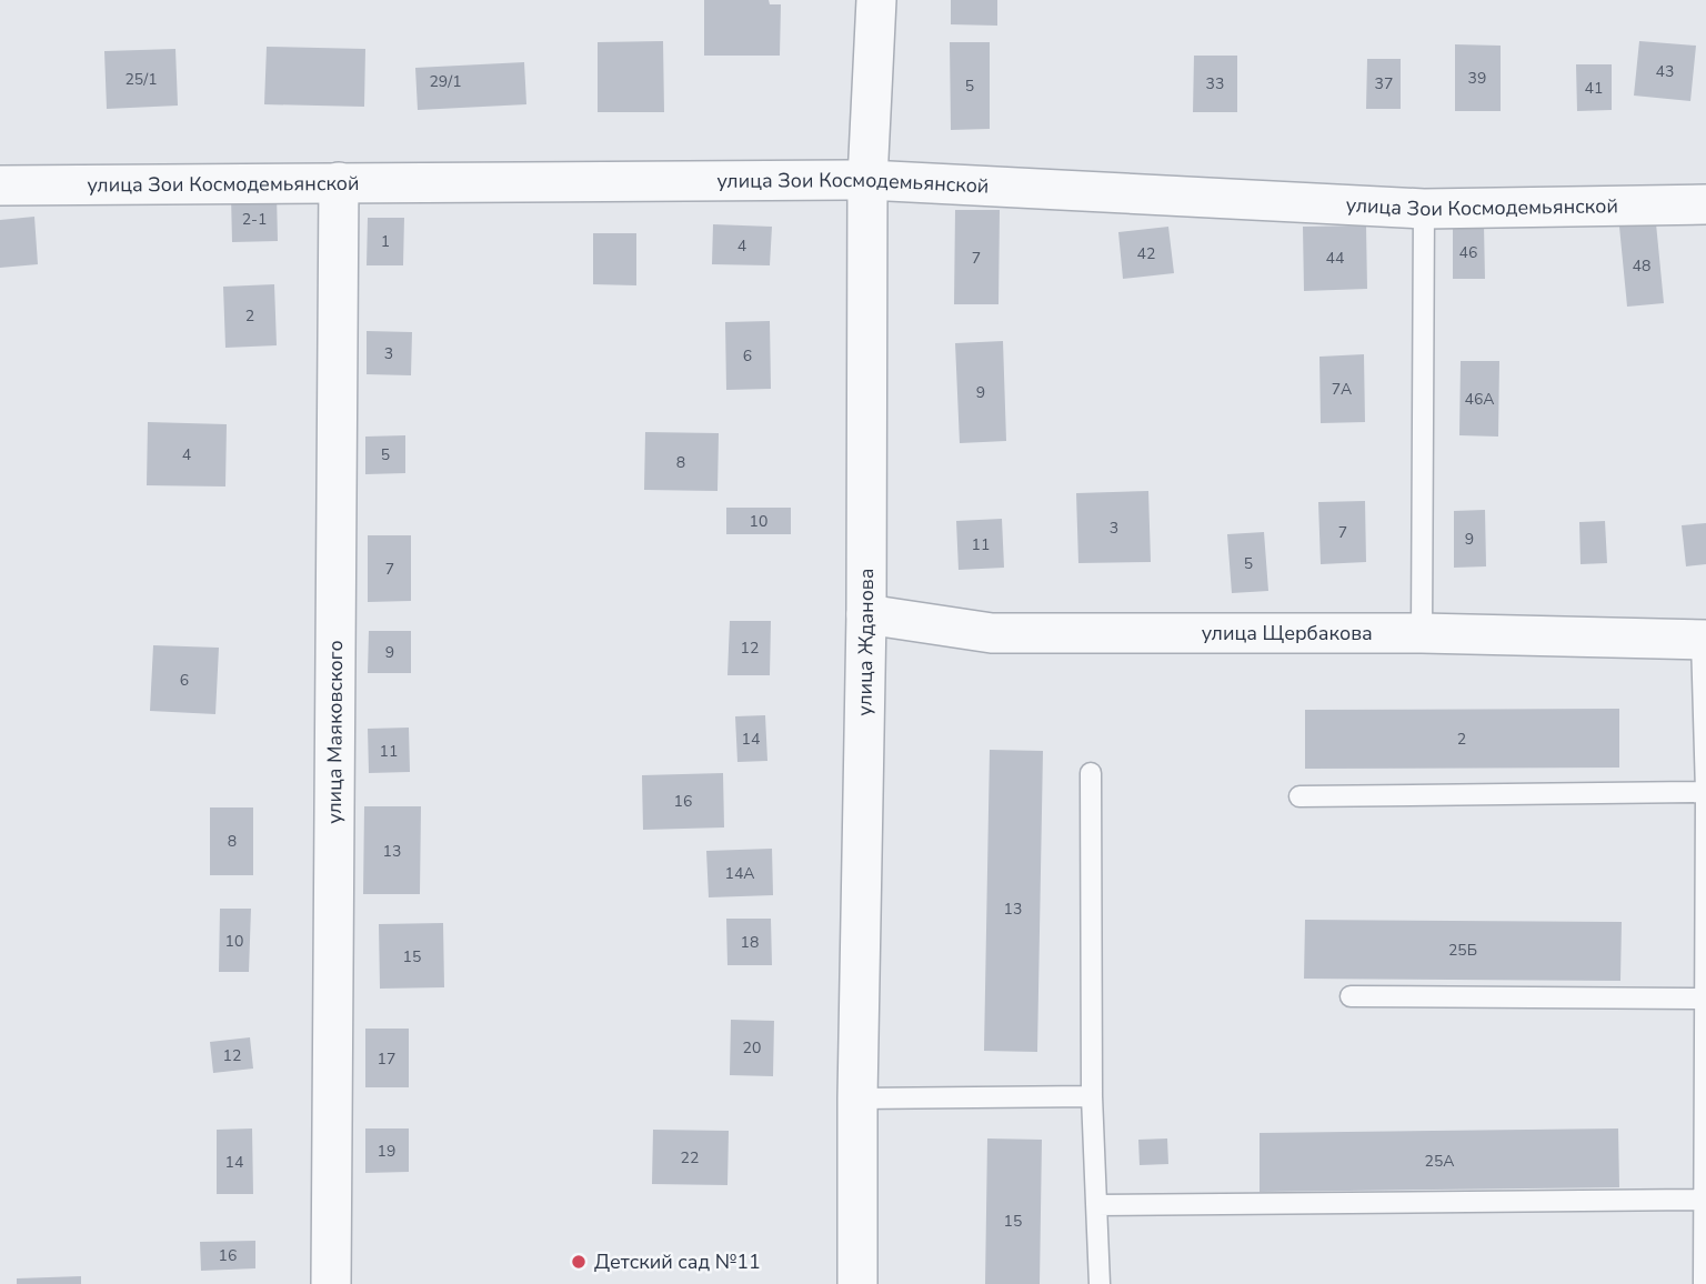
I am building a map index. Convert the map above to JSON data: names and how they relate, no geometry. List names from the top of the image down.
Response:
{
  "streets": {
    "street": [
      "улица Зои Космодемьянской",
      "улица Щербакова",
      "улица Жданова",
      "улица Маяковского"
    ]
  },
  "crossings": [
    ["улица Зои Космодемьянской", "улица Жданова"],
    ["улица Зои Космодемьянской", "улица Маяковского"],
    ["улица Щербакова", "улица Жданова"]
  ],
  "places": ["Детский сад №11"],
  "house_numbers": [
    "43",
    "39",
    "25/1",
    "29/1",
    "33",
    "37",
    "5",
    "41",
    "2-1",
    "1",
    "4",
    "46",
    "42",
    "7",
    "44",
    "48",
    "2",
    "3",
    "6",
    "7А",
    "9",
    "46А",
    "4",
    "5",
    "8",
    "10",
    "3",
    "7",
    "9",
    "11",
    "5",
    "7",
    "12",
    "9",
    "6",
    "14",
    "2",
    "11",
    "16",
    "8",
    "13",
    "14А",
    "13",
    "10",
    "18",
    "25Б",
    "15",
    "20",
    "12",
    "17",
    "19",
    "22",
    "25А",
    "14",
    "15",
    "16"
  ]
}
